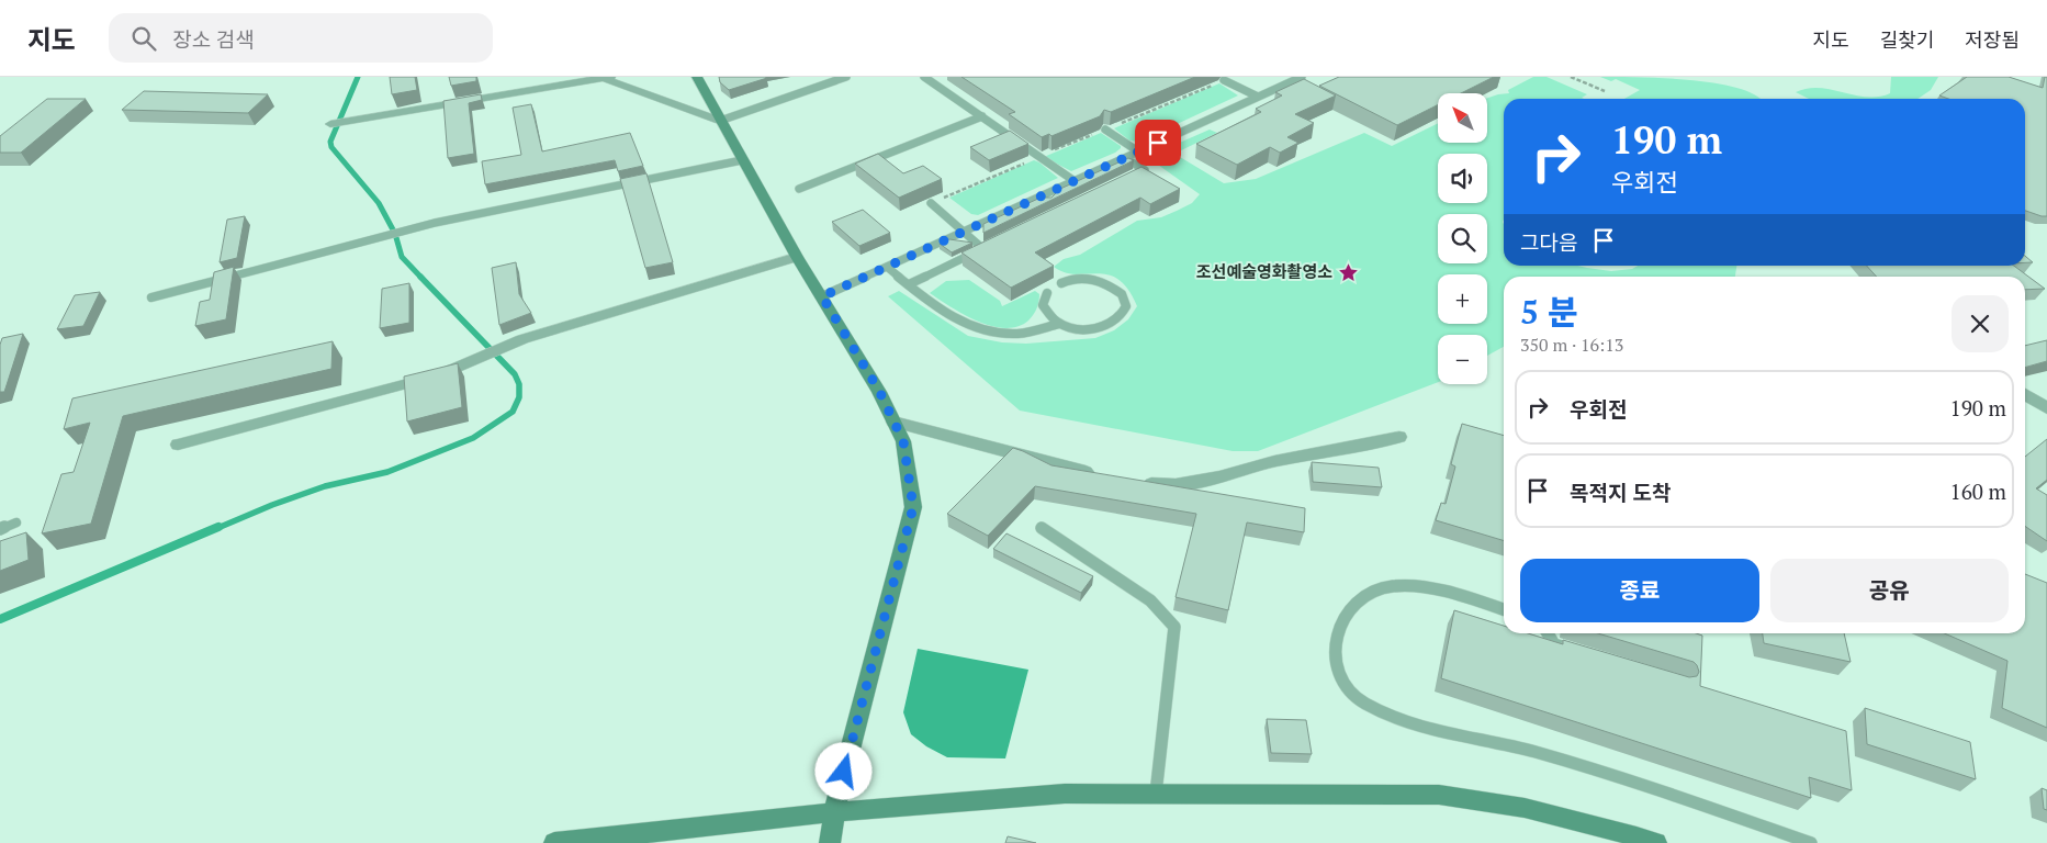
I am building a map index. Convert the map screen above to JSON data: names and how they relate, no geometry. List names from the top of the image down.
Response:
{
  "places": {
    "place": ["조선예술영화촬영소"]
  },
  "north": "top left",
  "page": {
    "header": "지도",
    "search": "장소 검색",
    "nav": ["지도", "길찾기", "저장됨"],
    "map_buttons": ["+", "−"],
    "turn": ["190 m", "우회전"],
    "then": "그다음",
    "heading": ["5 분", "350 m · 16:13"],
    "list": [
      {
        "name": "우회전",
        "value": "190 m"
      },
      {
        "name": "목적지 도착",
        "value": "160 m"
      }
    ],
    "buttons": ["종료", "공유"]
  }
}
